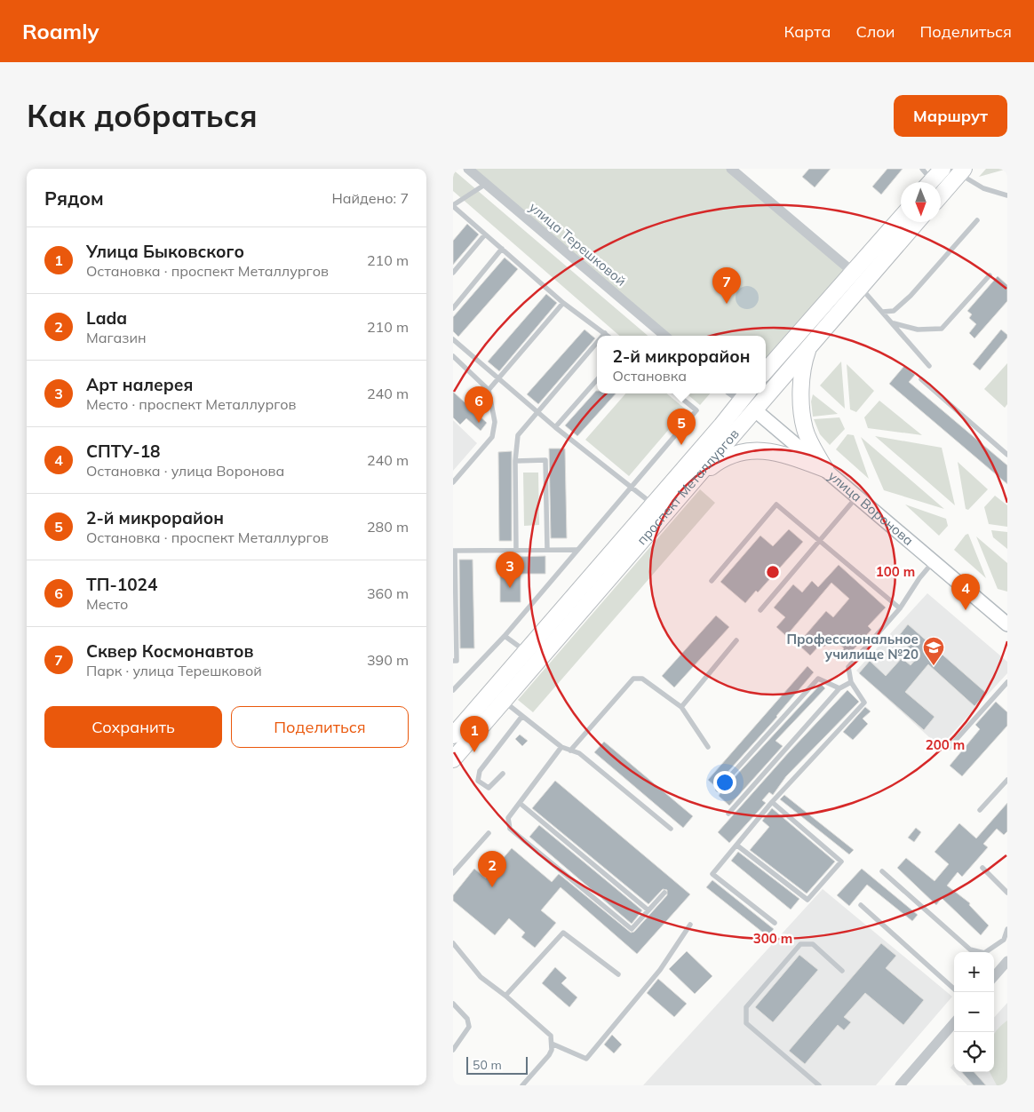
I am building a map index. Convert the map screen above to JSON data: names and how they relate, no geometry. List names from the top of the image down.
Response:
{
  "streets": {
    "main road": ["проспект Металлургов", "улица Воронова"],
    "street": ["улица Терешковой"]
  },
  "crossings": [
    ["проспект Металлургов", "улица Воронова"]
  ],
  "places": {
    "school or university": ["Профессиональное училище №20"]
  },
  "scale_bar": "50 m",
  "north": "bottom",
  "page": {
    "header": "Roamly",
    "nav": ["Карта", "Слои", "Поделиться"],
    "buttons": [
      "Маршрут",
      ["Сохранить", "Поделиться"]
    ],
    "title": "Как добраться",
    "heading": ["Рядом", "Найдено: 7"],
    "list": [
      {
        "mark": "1",
        "name": "Улица Быковского",
        "note": "Остановка · проспект Металлургов",
        "value": "210 m"
      },
      {
        "mark": "2",
        "name": "Lada",
        "note": "Магазин",
        "value": "210 m"
      },
      {
        "mark": "3",
        "name": "Арт налерея",
        "note": "Место · проспект Металлургов",
        "value": "240 m"
      },
      {
        "mark": "4",
        "name": "СПТУ-18",
        "note": "Остановка · улица Воронова",
        "value": "240 m"
      },
      {
        "mark": "5",
        "name": "2-й микрорайон",
        "note": "Остановка · проспект Металлургов",
        "value": "280 m"
      },
      {
        "mark": "6",
        "name": "ТП-1024",
        "note": "Место",
        "value": "360 m"
      },
      {
        "mark": "7",
        "name": "Сквер Космонавтов",
        "note": "Парк · улица Терешковой",
        "value": "390 m"
      }
    ],
    "pins": [
      "7",
      "6",
      "5",
      "3",
      "4",
      "1",
      "2"
    ],
    "popup": ["2-й микрорайон", "Остановка"],
    "map_buttons": ["+", "−"],
    "scale": "50 m"
  },
  "rings": ["100 m", "200 m", "300 m"]
}
